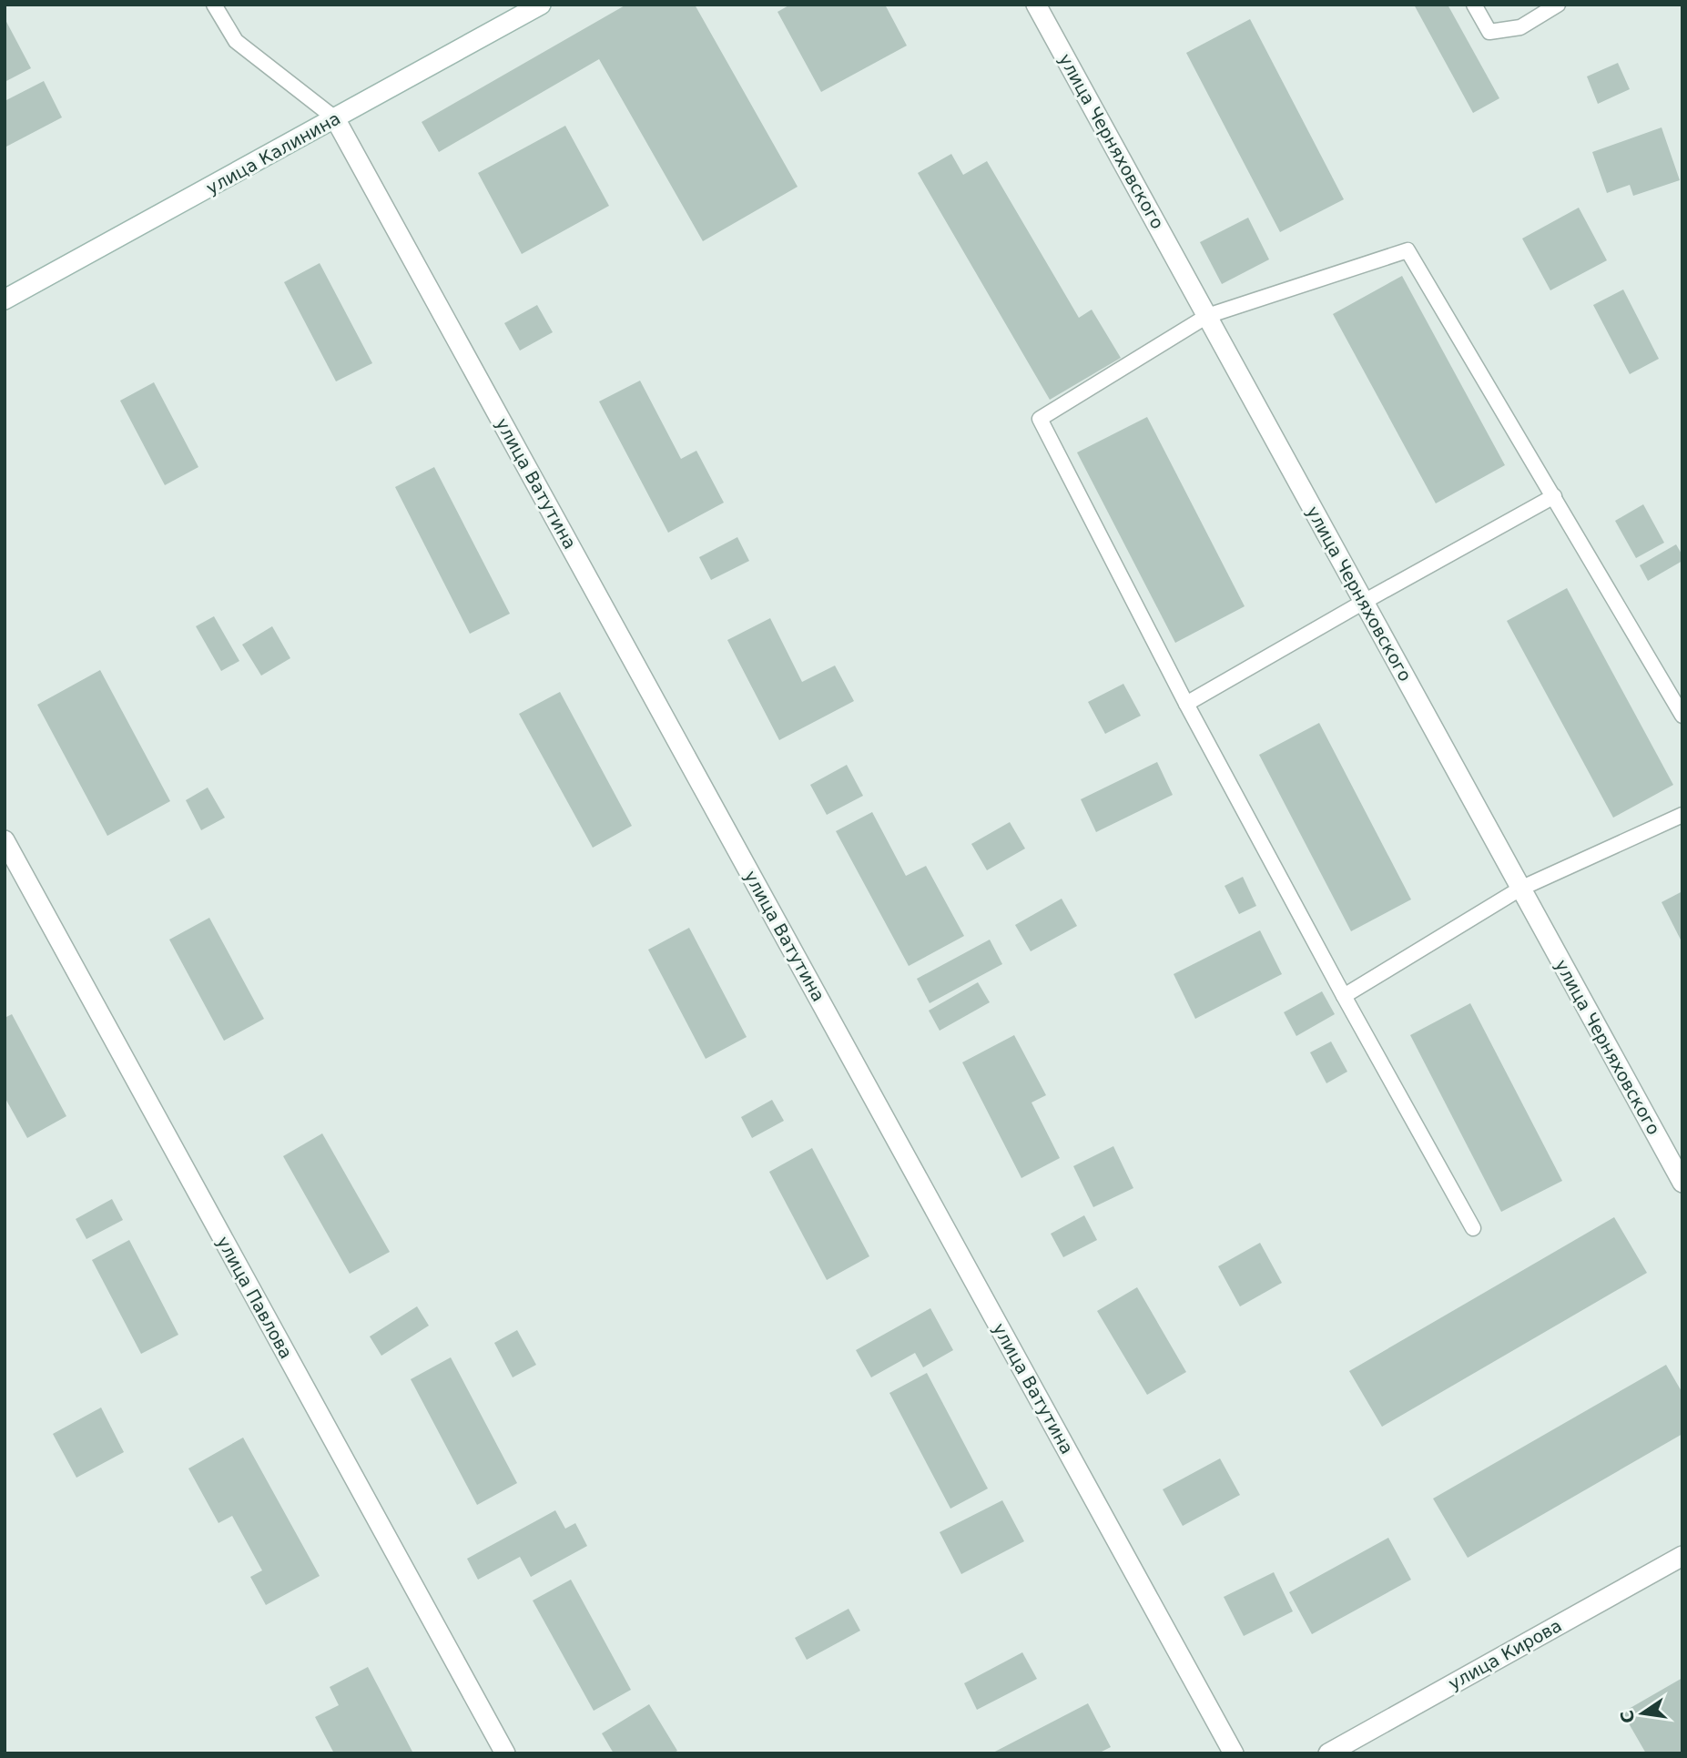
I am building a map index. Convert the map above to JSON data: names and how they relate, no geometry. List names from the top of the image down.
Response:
{
  "streets": {
    "street": [
      "улица Черняховского",
      "улица Калинина",
      "улица Ватутина",
      "улица Павлова",
      "улица Кирова"
    ]
  },
  "crossings": [
    ["улица Калинина", "улица Ватутина"]
  ],
  "north": "left"
}
